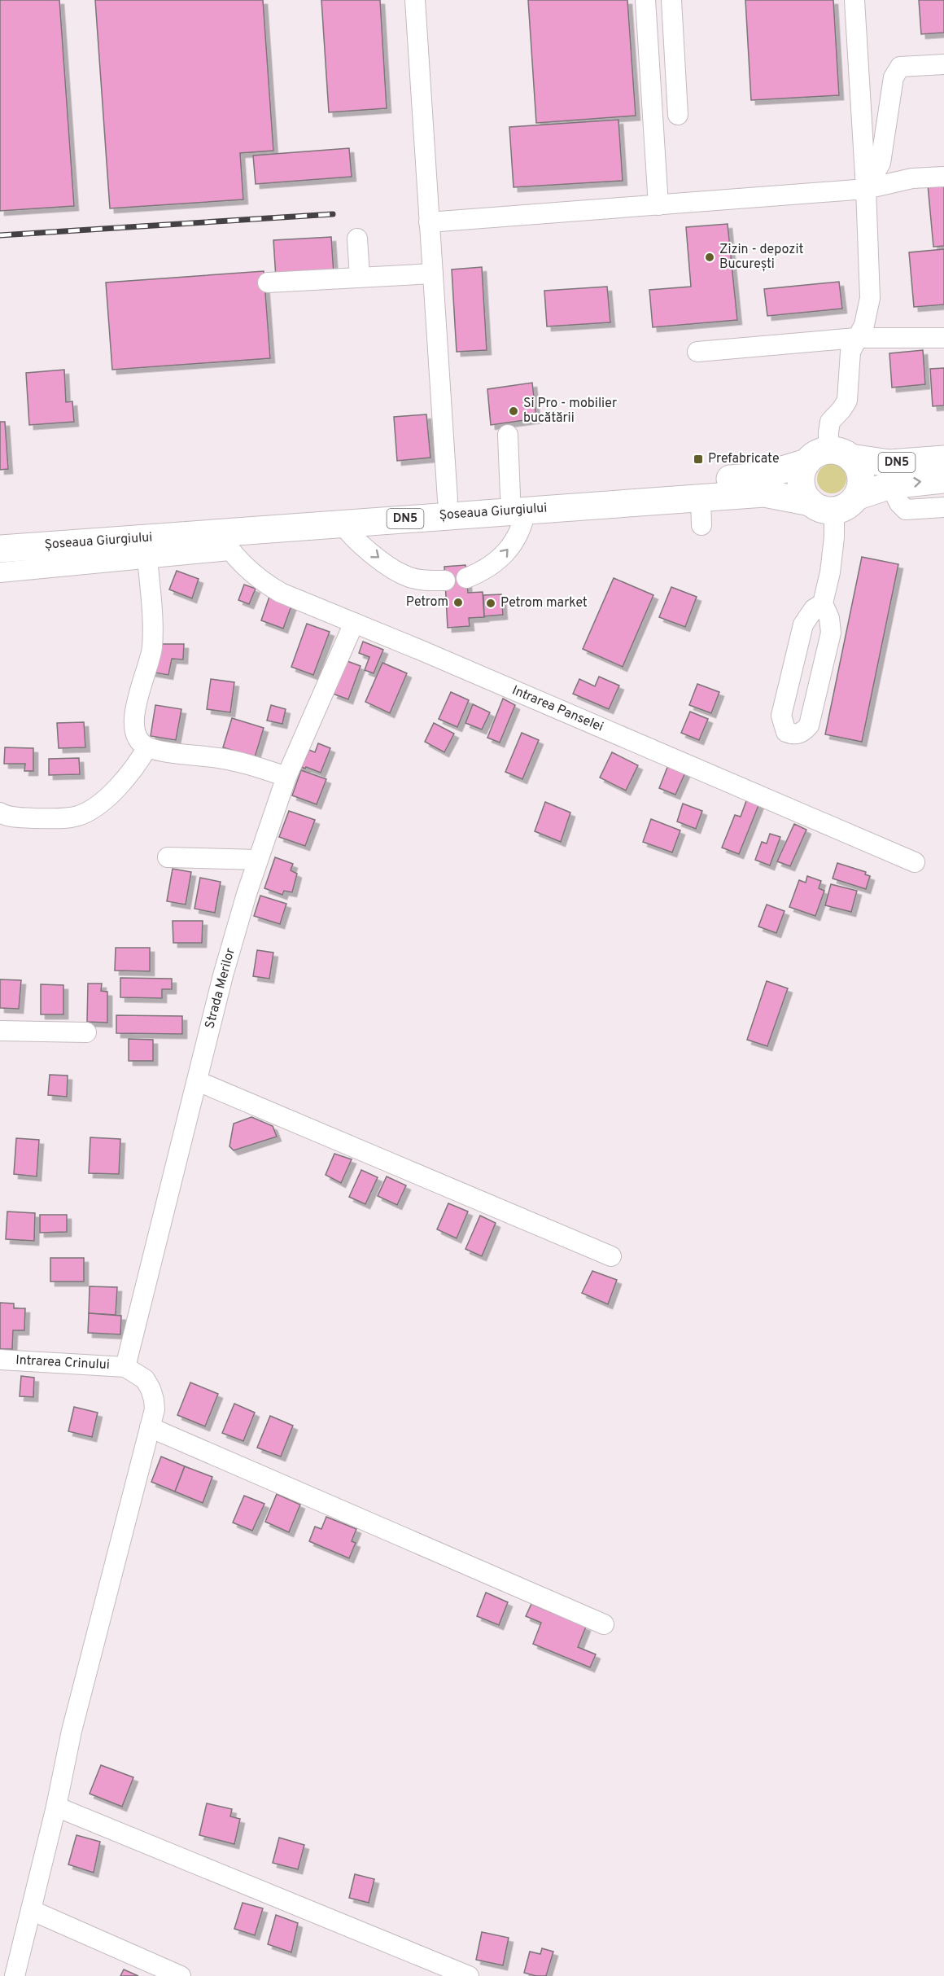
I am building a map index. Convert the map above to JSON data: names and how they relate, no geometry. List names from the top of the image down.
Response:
{
  "streets": {
    "highway": ["DN5", "Șoseaua Giurgiului"],
    "street": ["Intrarea Panselei", "Strada Merilor", "Intrarea Crinului"]
  },
  "crossings": [
    ["DN5", "Șoseaua Giurgiului"],
    ["Șoseaua Giurgiului", "Intrarea Panselei"],
    ["Intrarea Panselei", "Strada Merilor"],
    ["Strada Merilor", "Intrarea Crinului"]
  ],
  "places": {
    "other": [
      "Zizin - depozit București",
      "Si Pro - mobilier bucătării",
      "Petrom",
      "Petrom market"
    ],
    "transit": ["Prefabricate"]
  }
}
